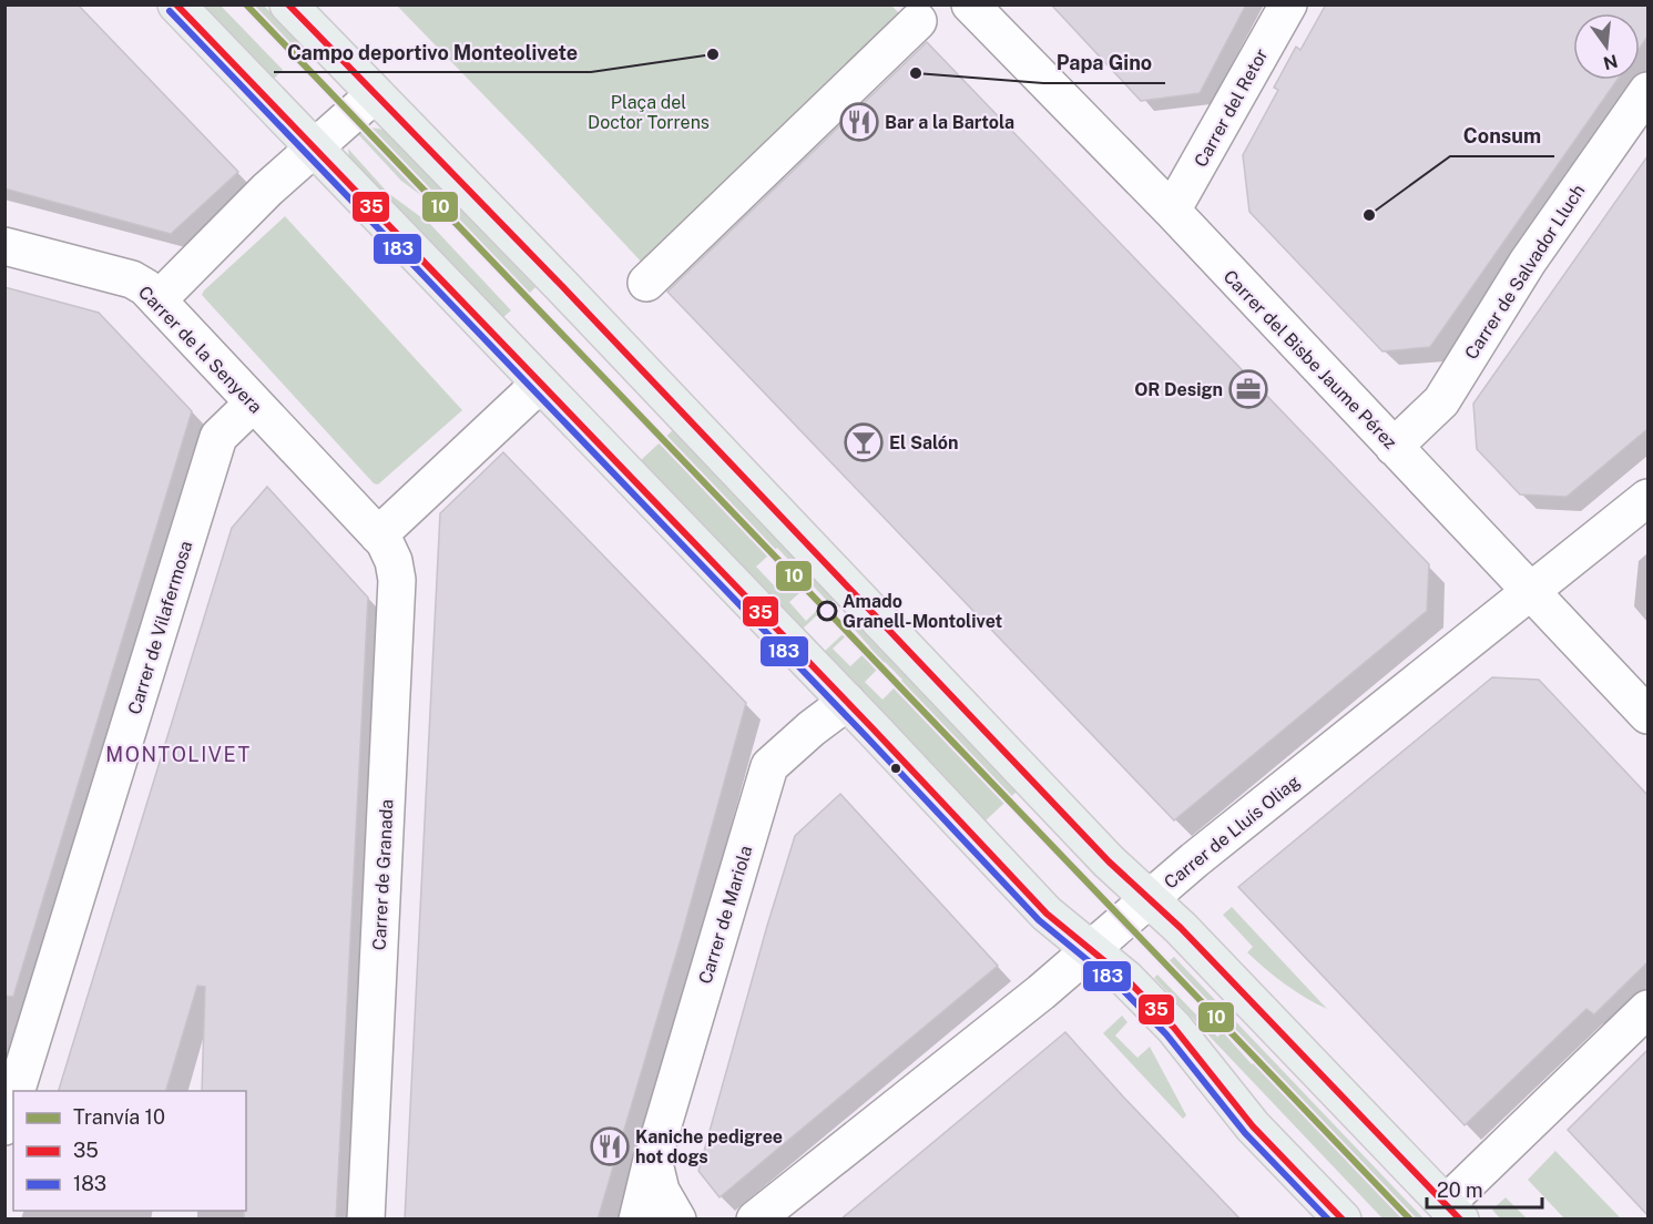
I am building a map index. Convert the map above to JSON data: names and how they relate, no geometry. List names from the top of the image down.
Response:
{
  "streets": {
    "street": [
      "Carrer del Retor",
      "Carrer de Salvador Lluch",
      "Carrer de la Senyera",
      "Carrer del Bisbe Jaume Pérez",
      "Carrer de Vilafermosa",
      "Carrer de Lluís Oliag",
      "Carrer de Granada",
      "Carrer de Mariola"
    ]
  },
  "crossings": [
    ["Carrer del Retor", "Carrer del Bisbe Jaume Pérez"],
    ["Carrer de Salvador Lluch", "Carrer del Bisbe Jaume Pérez"],
    ["Carrer de la Senyera", "Carrer de Vilafermosa"],
    ["Carrer de la Senyera", "Carrer de Granada"],
    ["Carrer del Bisbe Jaume Pérez", "Carrer de Lluís Oliag"]
  ],
  "districts": ["MONTOLIVET"],
  "parks": ["Plaça del Doctor Torrens"],
  "places": {
    "other": [
      "Campo deportivo Monteolivete",
      "Papa Gino",
      "Consum",
      "Amado Granell-Montolivet"
    ],
    "restaurant": ["Bar a la Bartola", "Kaniche pedigree hot dogs"],
    "office": ["OR Design"],
    "bar": ["El Salón"]
  },
  "lines": ["tram line 10", "transit line 35", "transit line 183"],
  "legend": ["Tranvía 10", "35", "183"],
  "scale_bar": "20 m",
  "north": "bottom"
}
